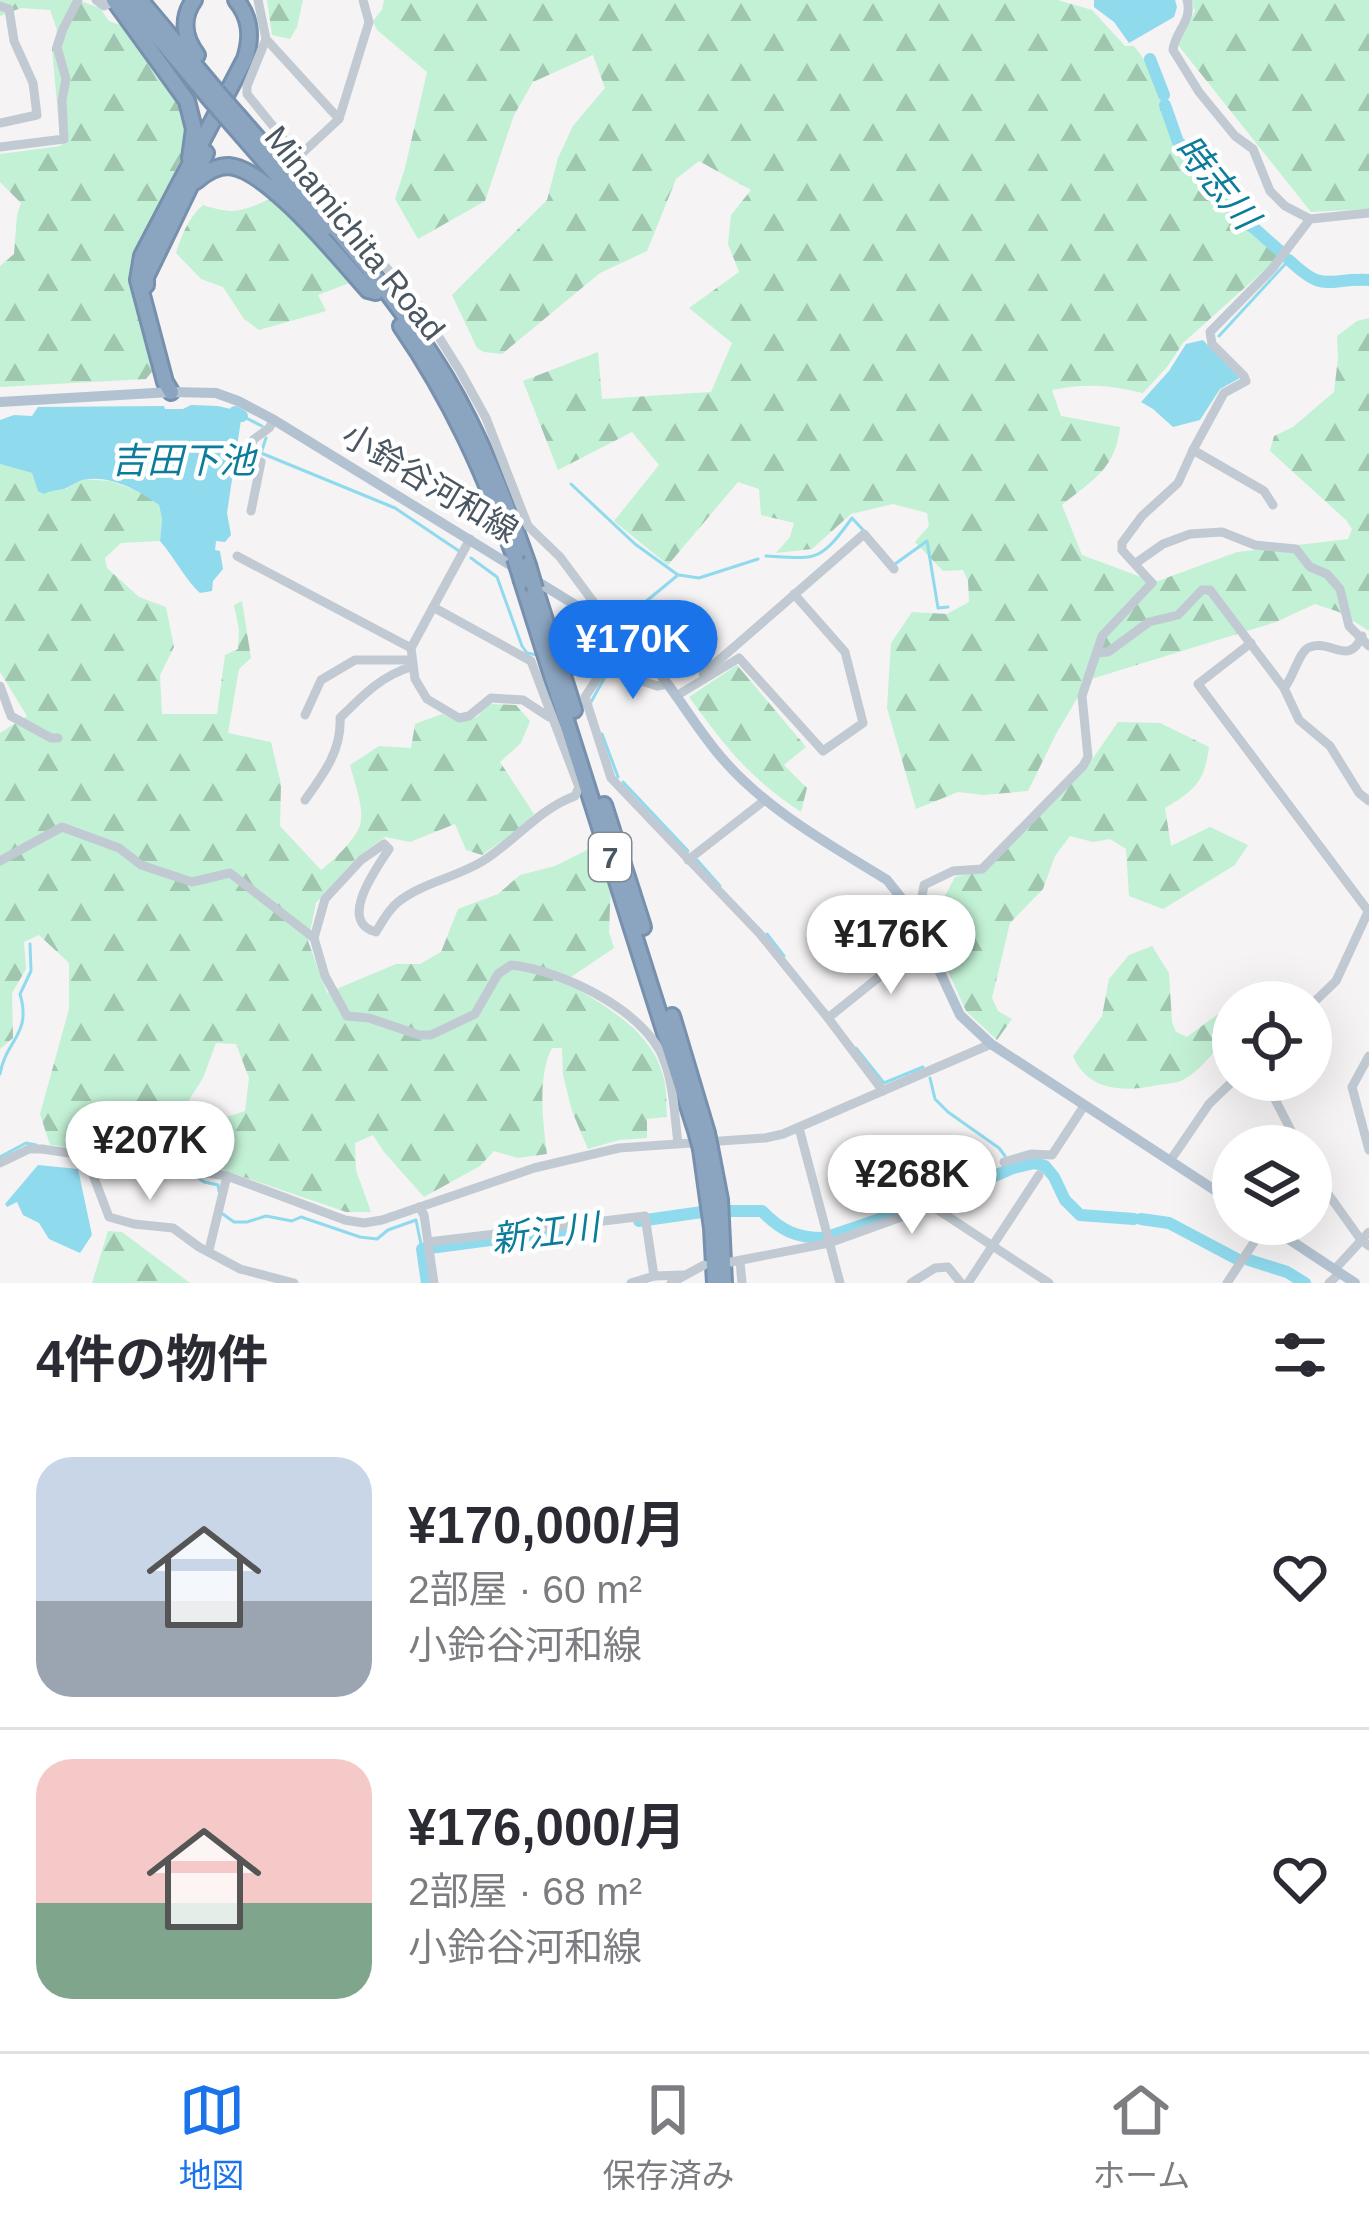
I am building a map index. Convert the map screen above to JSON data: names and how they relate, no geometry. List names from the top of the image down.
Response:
{
  "streets": {
    "highway": ["Minamichita Road", "7"],
    "main road": ["小鈴谷河和線"]
  },
  "water": ["時志川", "吉田下池", "新江川"],
  "page": {
    "price": [
      "¥170K",
      "¥176K",
      "¥207K",
      "¥268K"
    ],
    "heading": "4件の物件",
    "list": [
      {
        "name": "¥170,000/月",
        "note": "2部屋 · 60 m² · 小鈴谷河和線"
      },
      {
        "name": "¥176,000/月",
        "note": "2部屋 · 68 m² · 小鈴谷河和線"
      }
    ],
    "tabs": ["地図", "保存済み", "ホーム"]
  }
}
